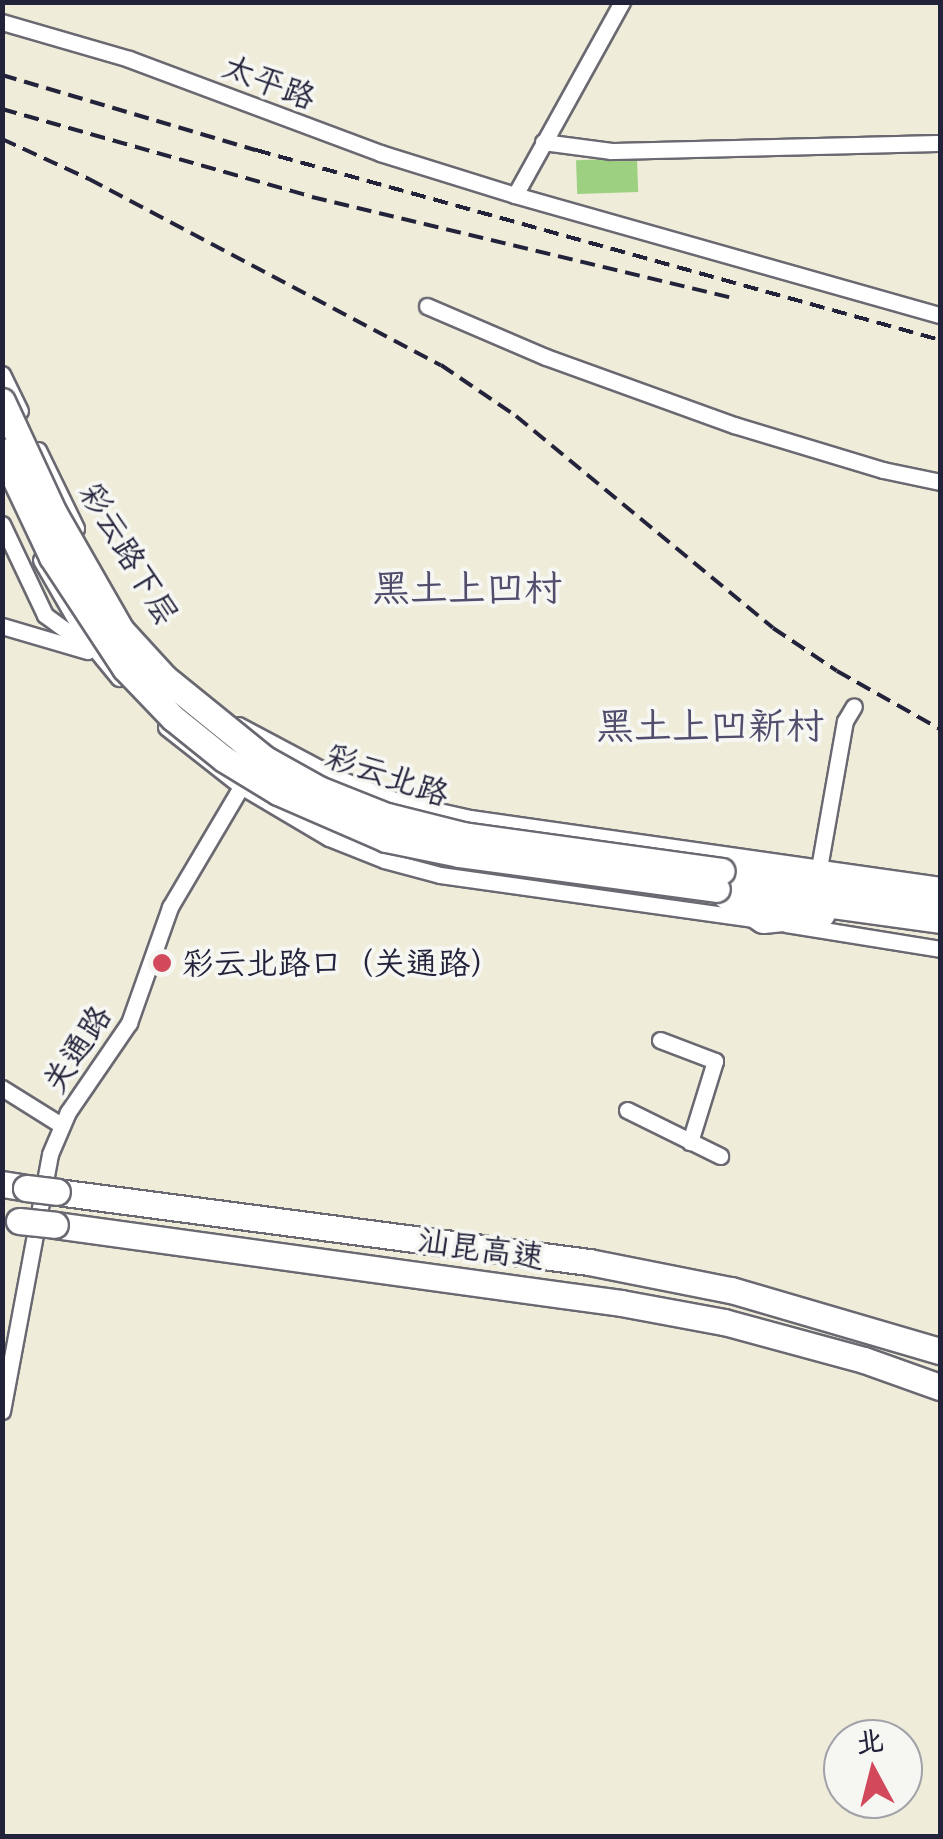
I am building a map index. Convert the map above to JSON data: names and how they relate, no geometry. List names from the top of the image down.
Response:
{
  "streets": {
    "highway": ["彩云北路", "汕昆高速"],
    "street": ["太平路", "彩云路下层", "关通路"]
  },
  "crossings": [
    ["彩云路下层", "关通路"]
  ],
  "districts": ["黑土上凹村", "黑土上凹新村"],
  "places": ["彩云北路口（关通路）"],
  "north": "top"
}
